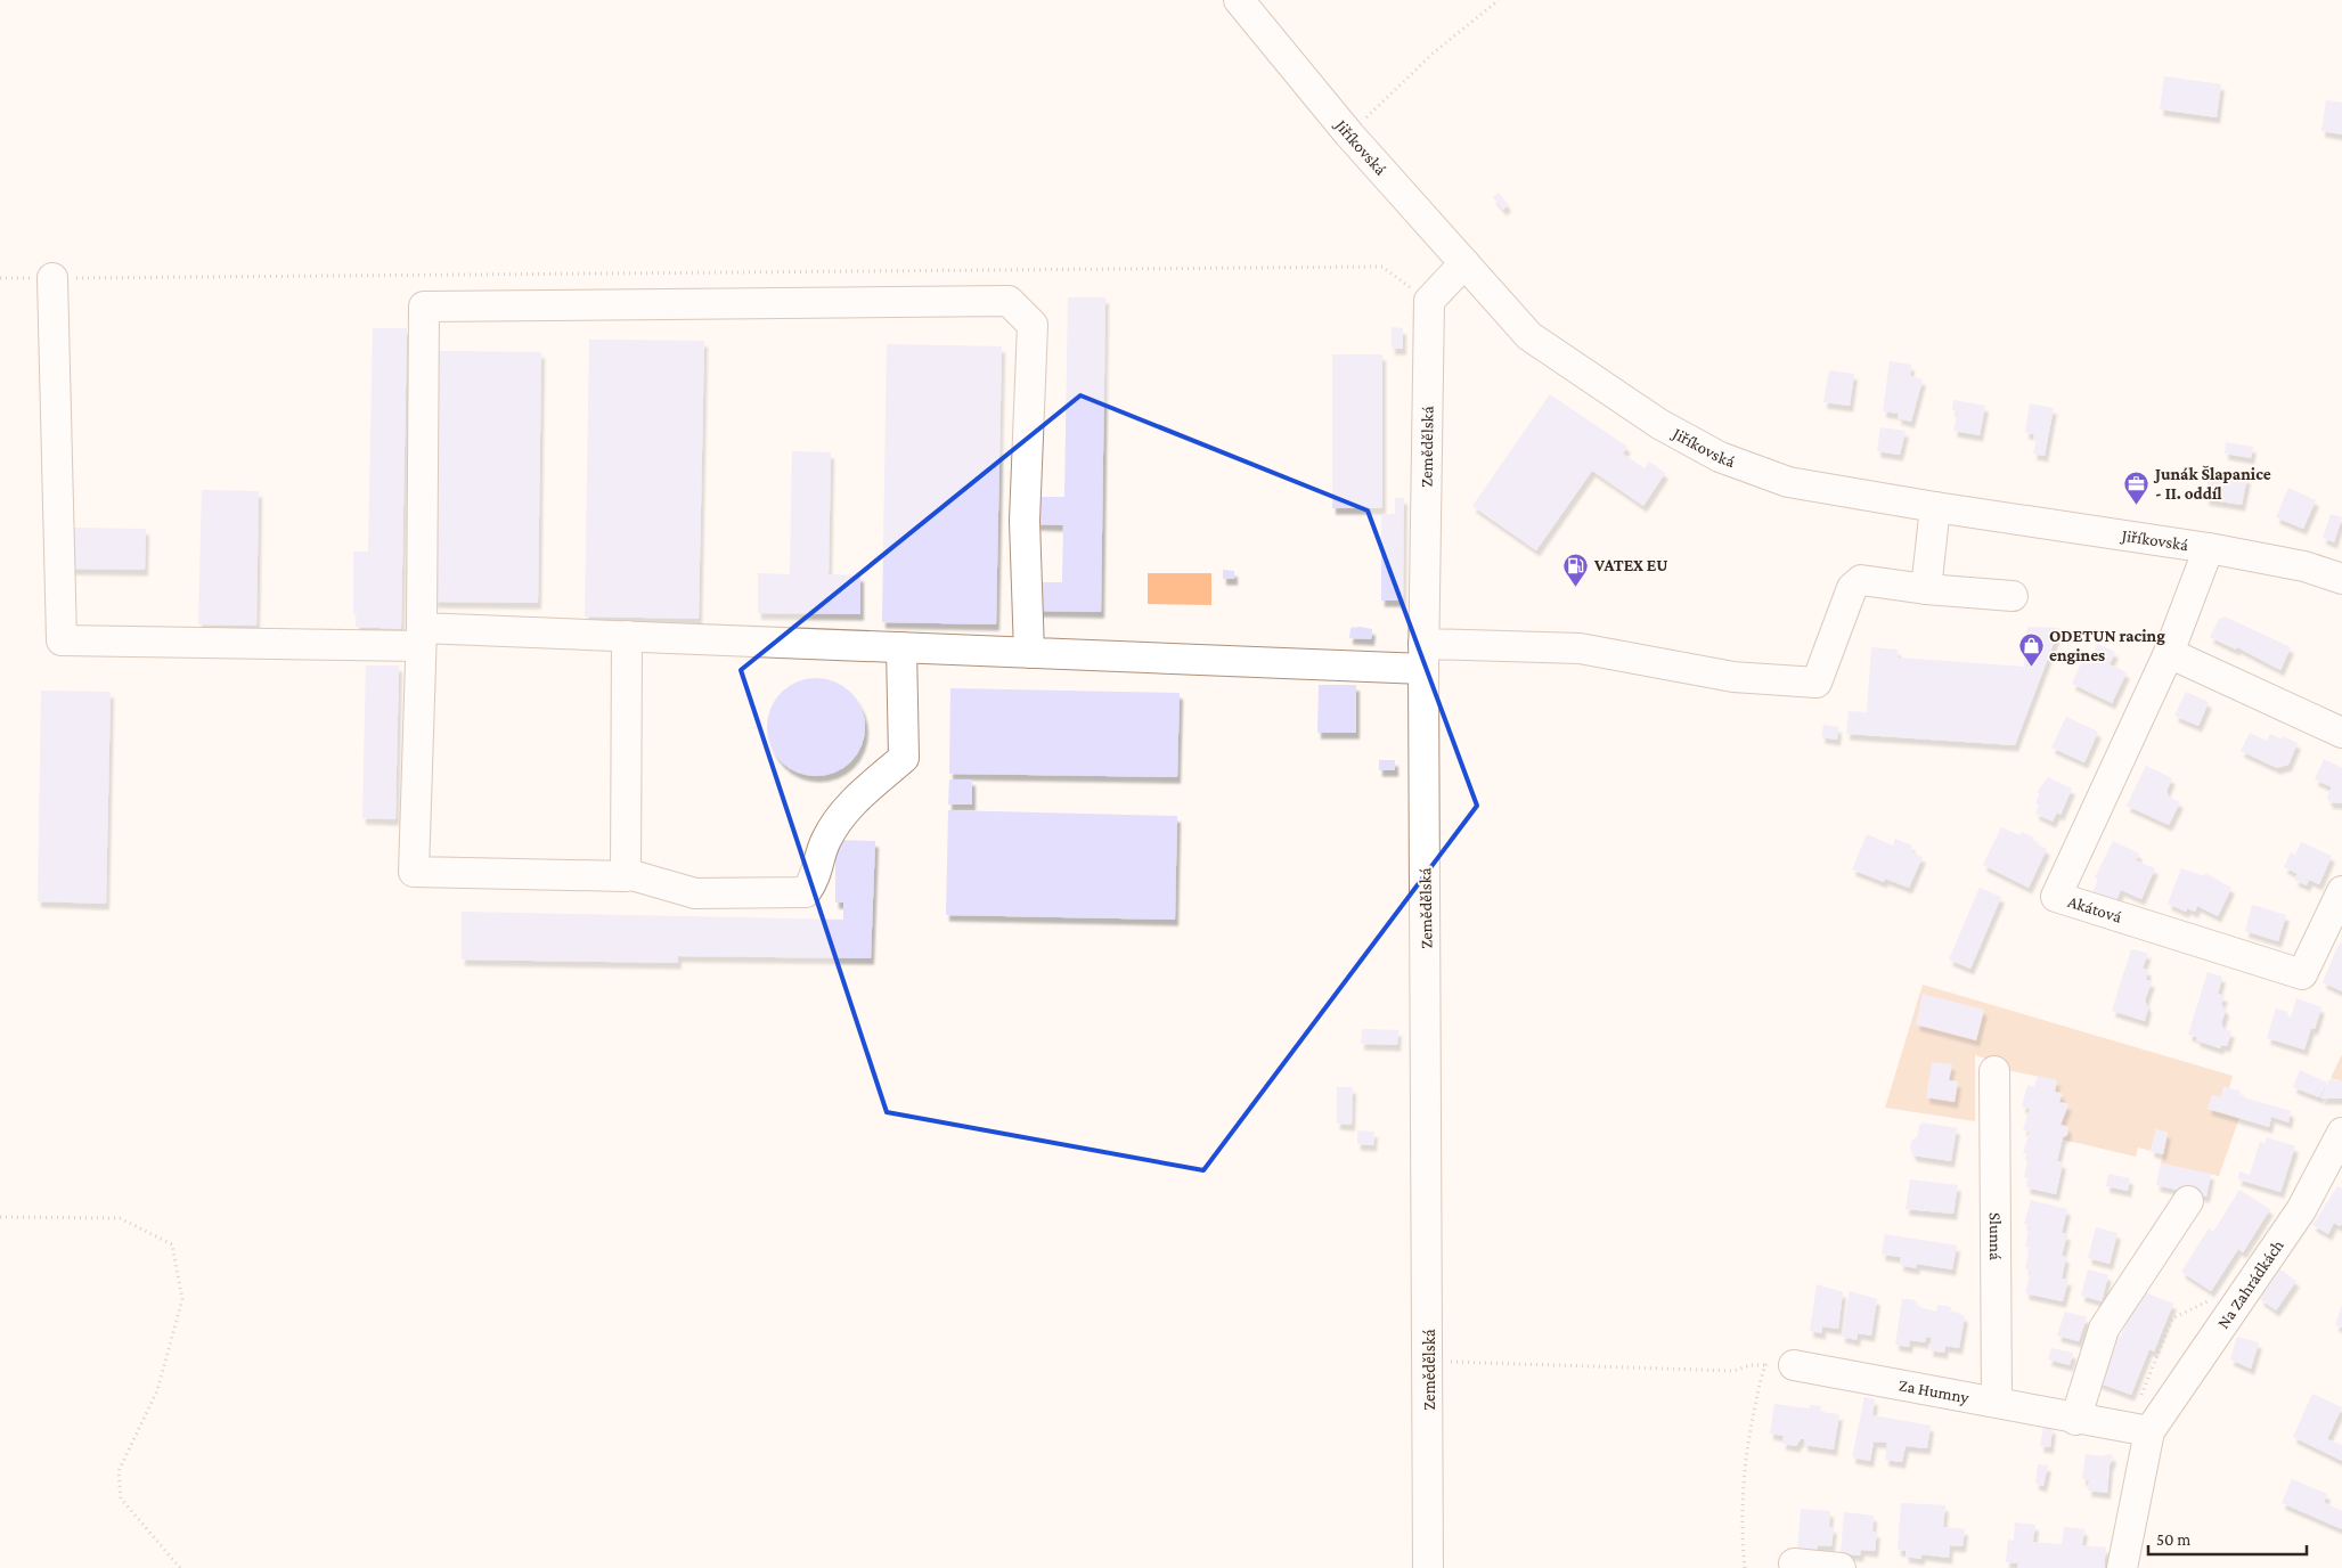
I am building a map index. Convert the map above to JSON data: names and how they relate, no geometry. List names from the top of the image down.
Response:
{
  "streets": {
    "street": [
      "Jiříkovská",
      "Zemědělská",
      "Akátová",
      "Slunná",
      "Na Zahrádkách",
      "Za Humny"
    ]
  },
  "crossings": [
    ["Jiříkovská", "Akátová"],
    ["Slunná", "Za Humny"]
  ],
  "places": {
    "office": ["Junák Šlapanice - II. oddíl"],
    "fuel station": ["VATEX EU"],
    "shop": ["ODETUN racing engines"]
  },
  "scale_bar": "50 m"
}
